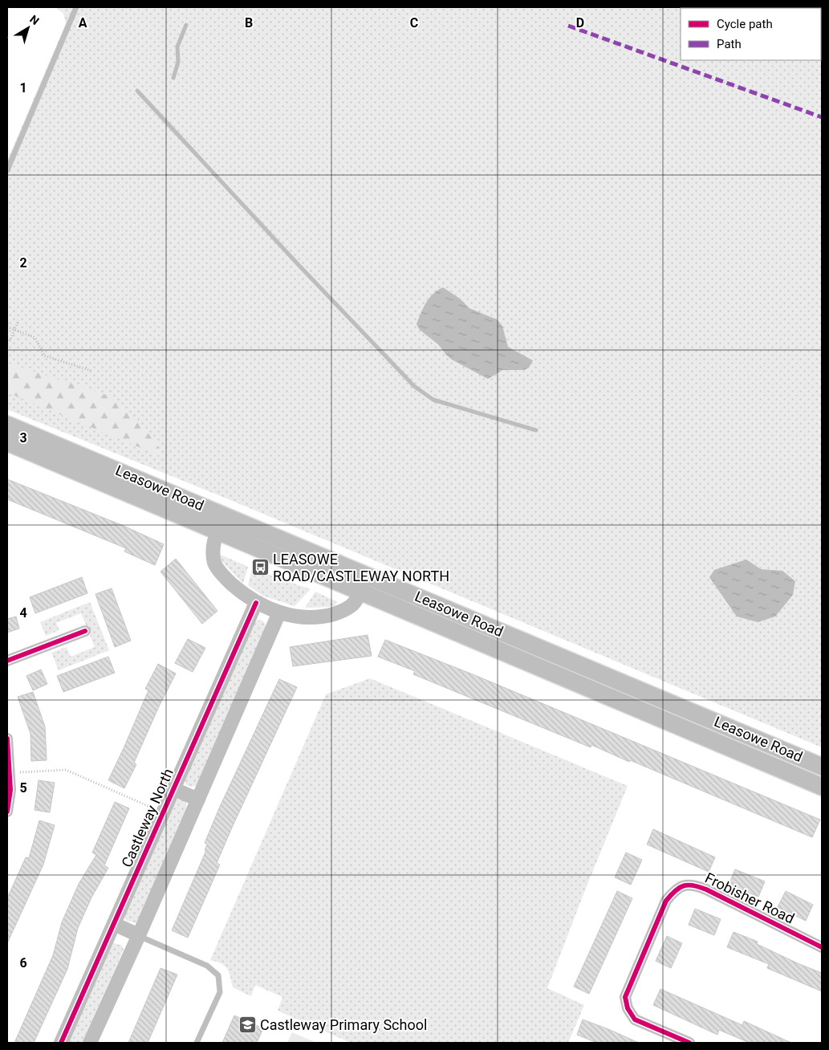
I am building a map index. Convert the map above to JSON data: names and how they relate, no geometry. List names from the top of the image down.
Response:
{
  "streets": {
    "main road": ["Leasowe Road"],
    "street": ["Castleway North", "Frobisher Road"]
  },
  "places": {
    "bus stop": ["LEASOWE ROAD/CASTLEWAY NORTH"],
    "school or university": ["Castleway Primary School"]
  },
  "legend": ["Cycle path", "Path"],
  "north": "top right",
  "grid": {
    "columns": [
      "A",
      "B",
      "C",
      "D"
    ],
    "rows": [
      "1",
      "2",
      "3",
      "4",
      "5",
      "6"
    ]
  }
}
